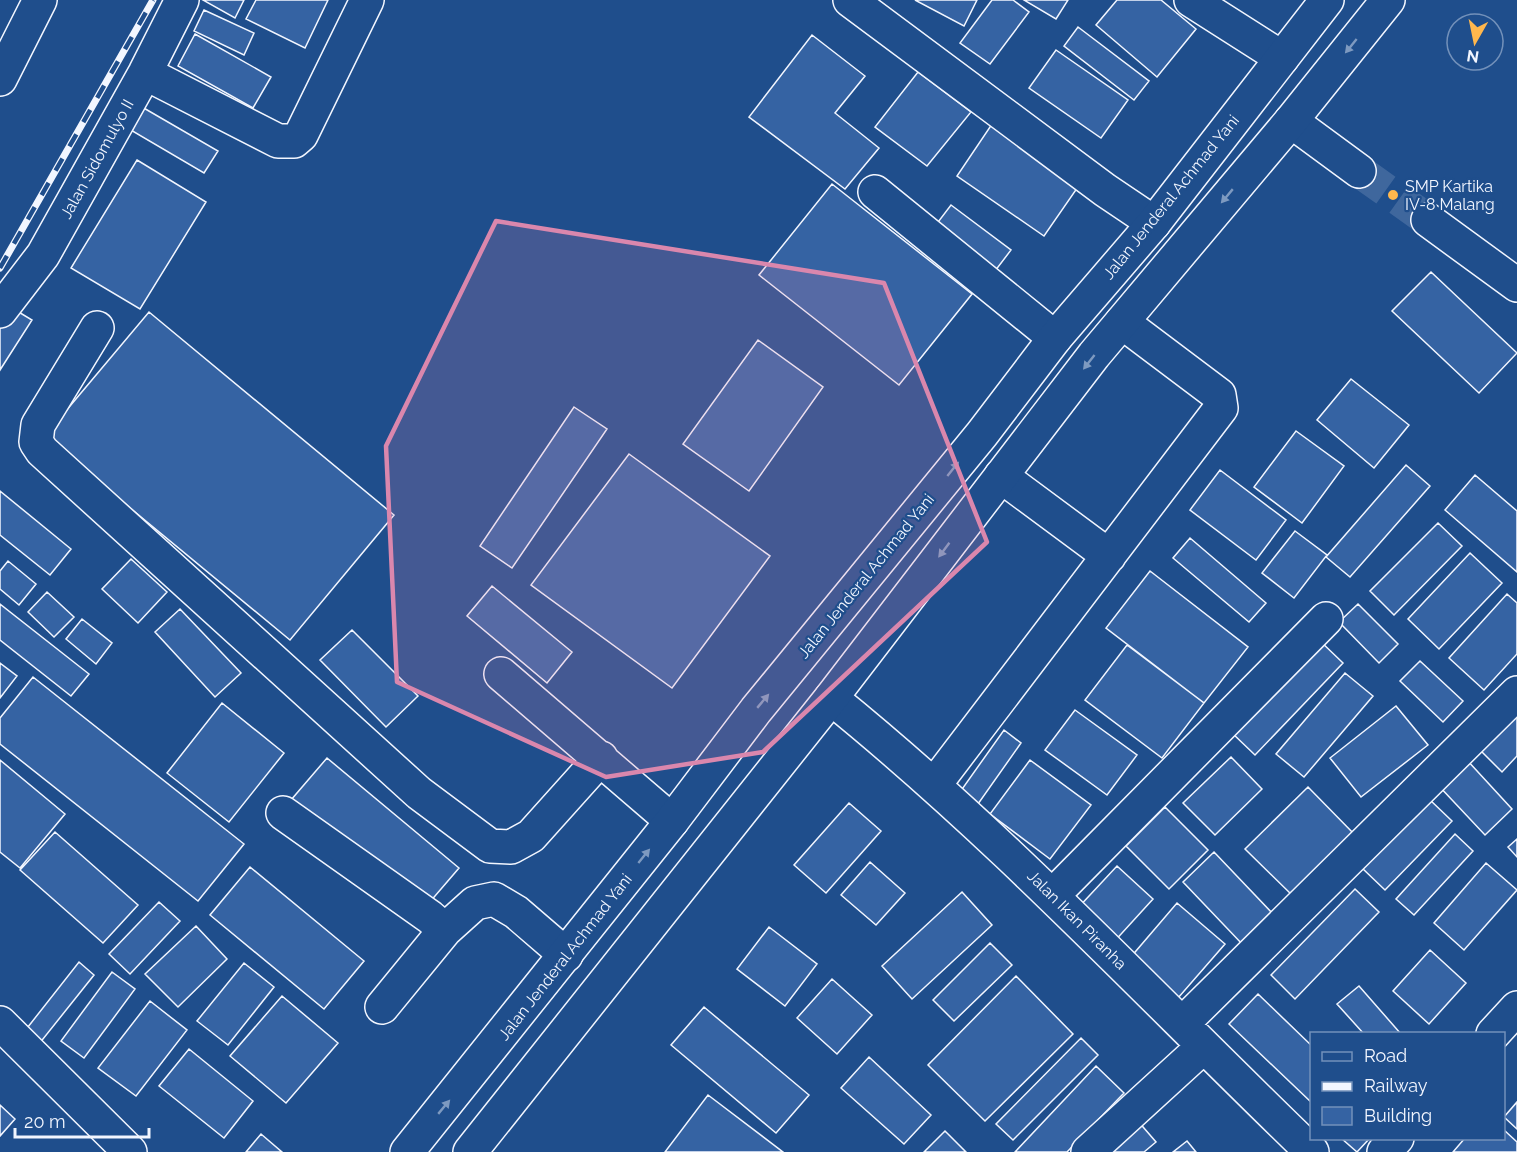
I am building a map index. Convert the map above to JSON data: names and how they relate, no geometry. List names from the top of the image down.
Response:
{
  "streets": {
    "street": ["Jalan Sidomulyo II", "Jalan Jenderal Achmad Yani", "Jalan Ikan Piranha"]
  },
  "places": ["SMP Kartika IV-8 Malang"],
  "legend": ["Road", "Railway", "Building"],
  "scale_bar": "20 m",
  "north": "bottom"
}
